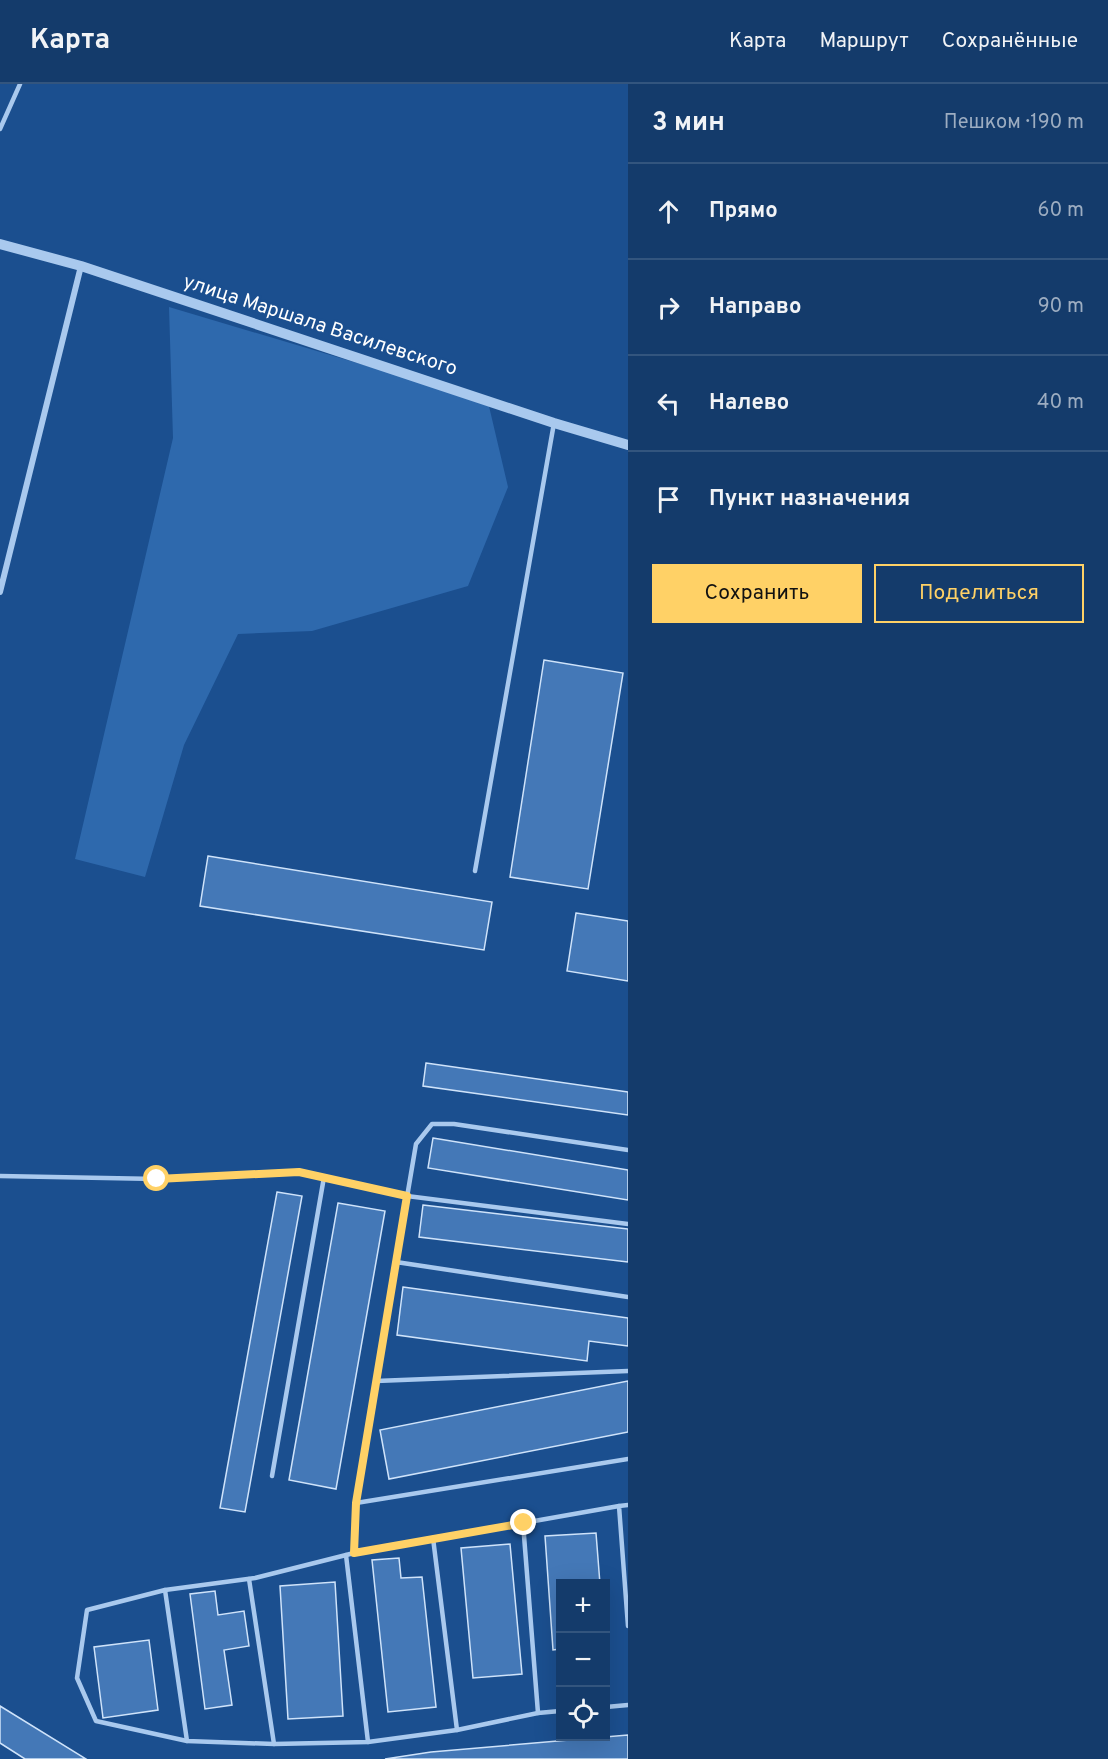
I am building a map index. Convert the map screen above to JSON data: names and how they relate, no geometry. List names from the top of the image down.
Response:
{
  "streets": {
    "street": ["улица Маршала Василевского"]
  },
  "page": {
    "header": "Карта",
    "nav": ["Карта", "Маршрут", "Сохранённые"],
    "heading": ["3 мин", "Пешком · 190 m"],
    "list": [
      ["Прямо", "60 m"],
      ["Направо", "90 m"],
      ["Налево", "40 m"],
      "Пункт назначения"
    ],
    "buttons": ["Сохранить", "Поделиться"],
    "map_buttons": ["+", "−"]
  }
}
